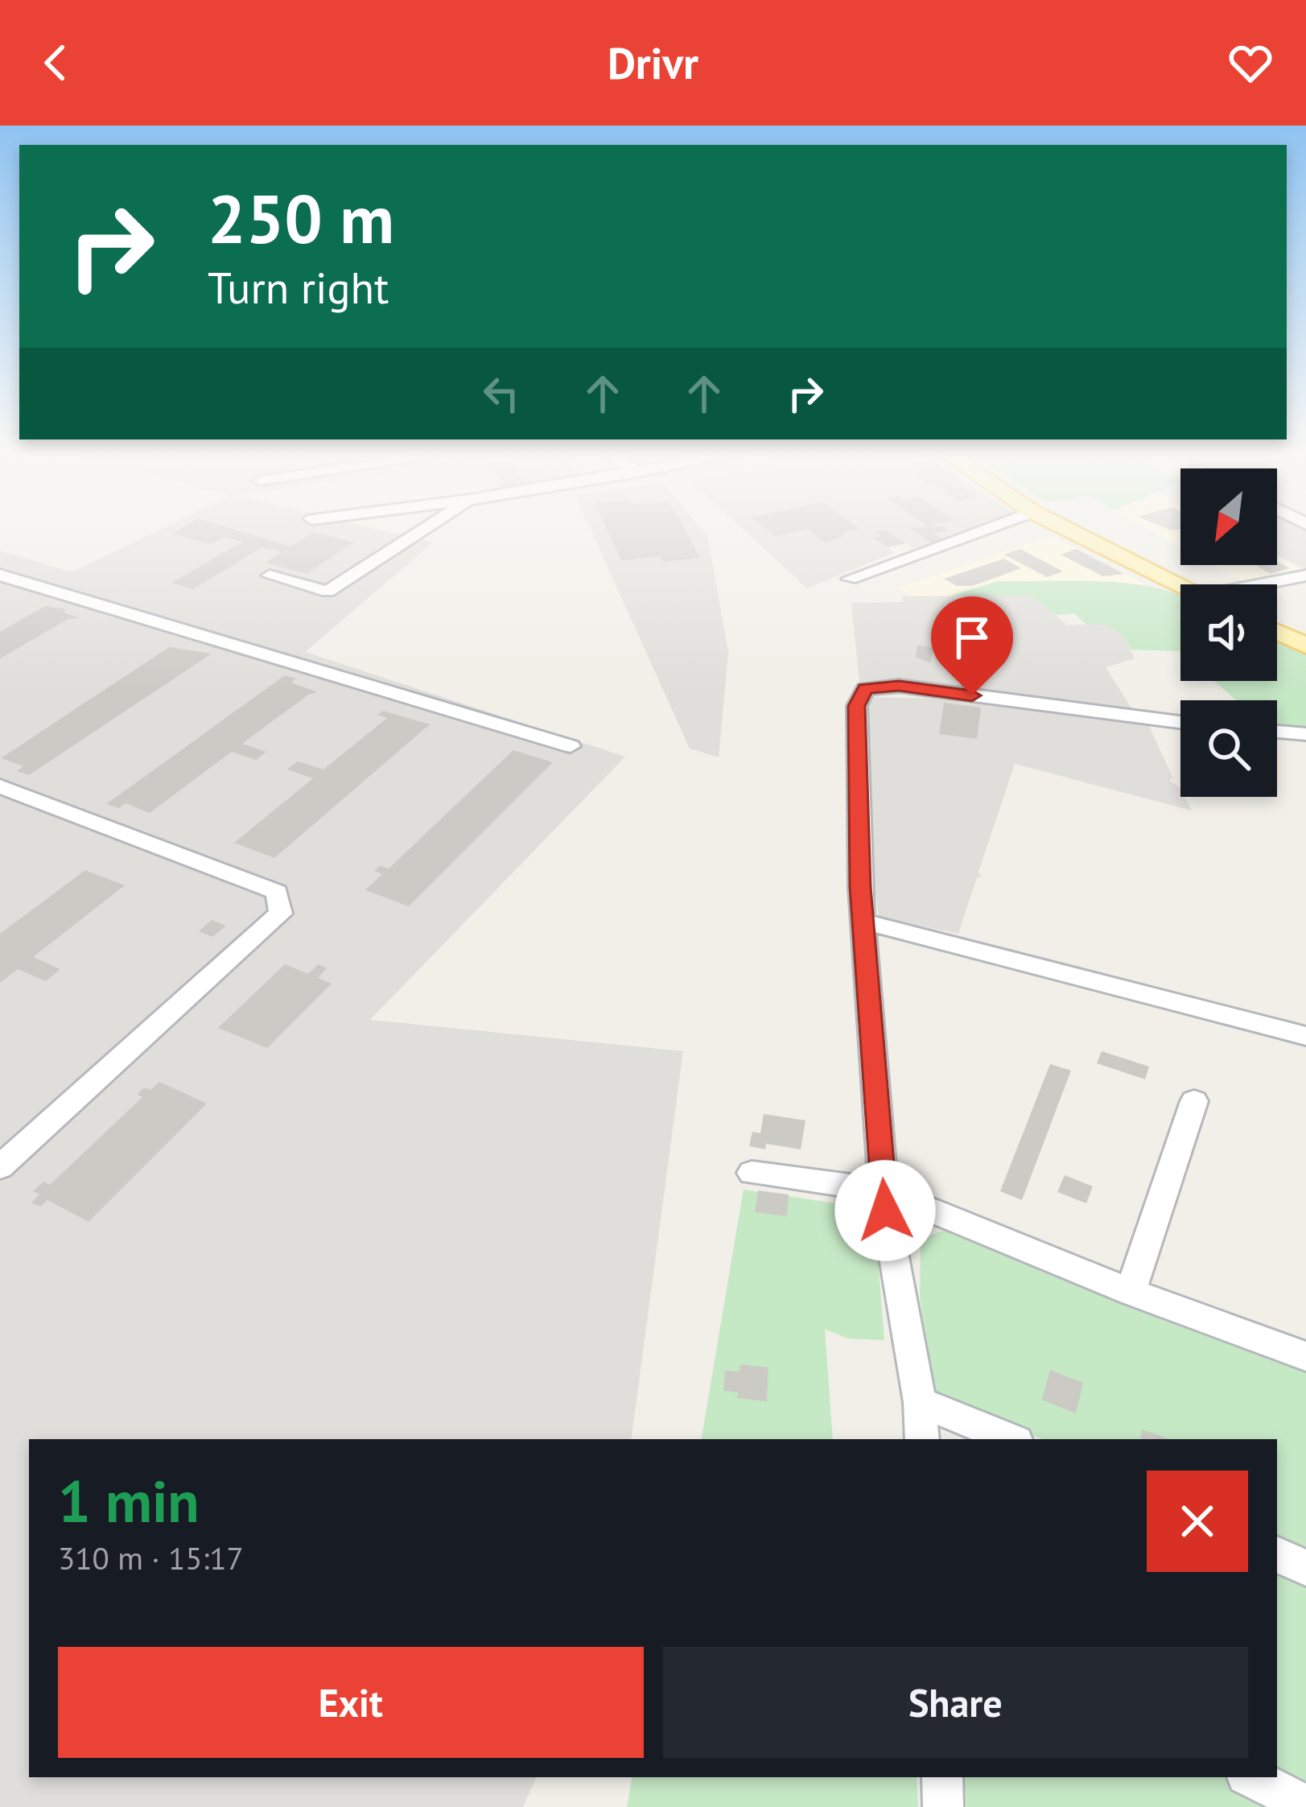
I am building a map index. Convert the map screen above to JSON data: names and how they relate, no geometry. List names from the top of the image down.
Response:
{
  "north": "bottom left",
  "page": {
    "header": "Drivr",
    "turn": ["250 m", "Turn right"],
    "heading": ["1 min", "310 m · 15:17"],
    "buttons": ["Exit", "Share"]
  }
}
